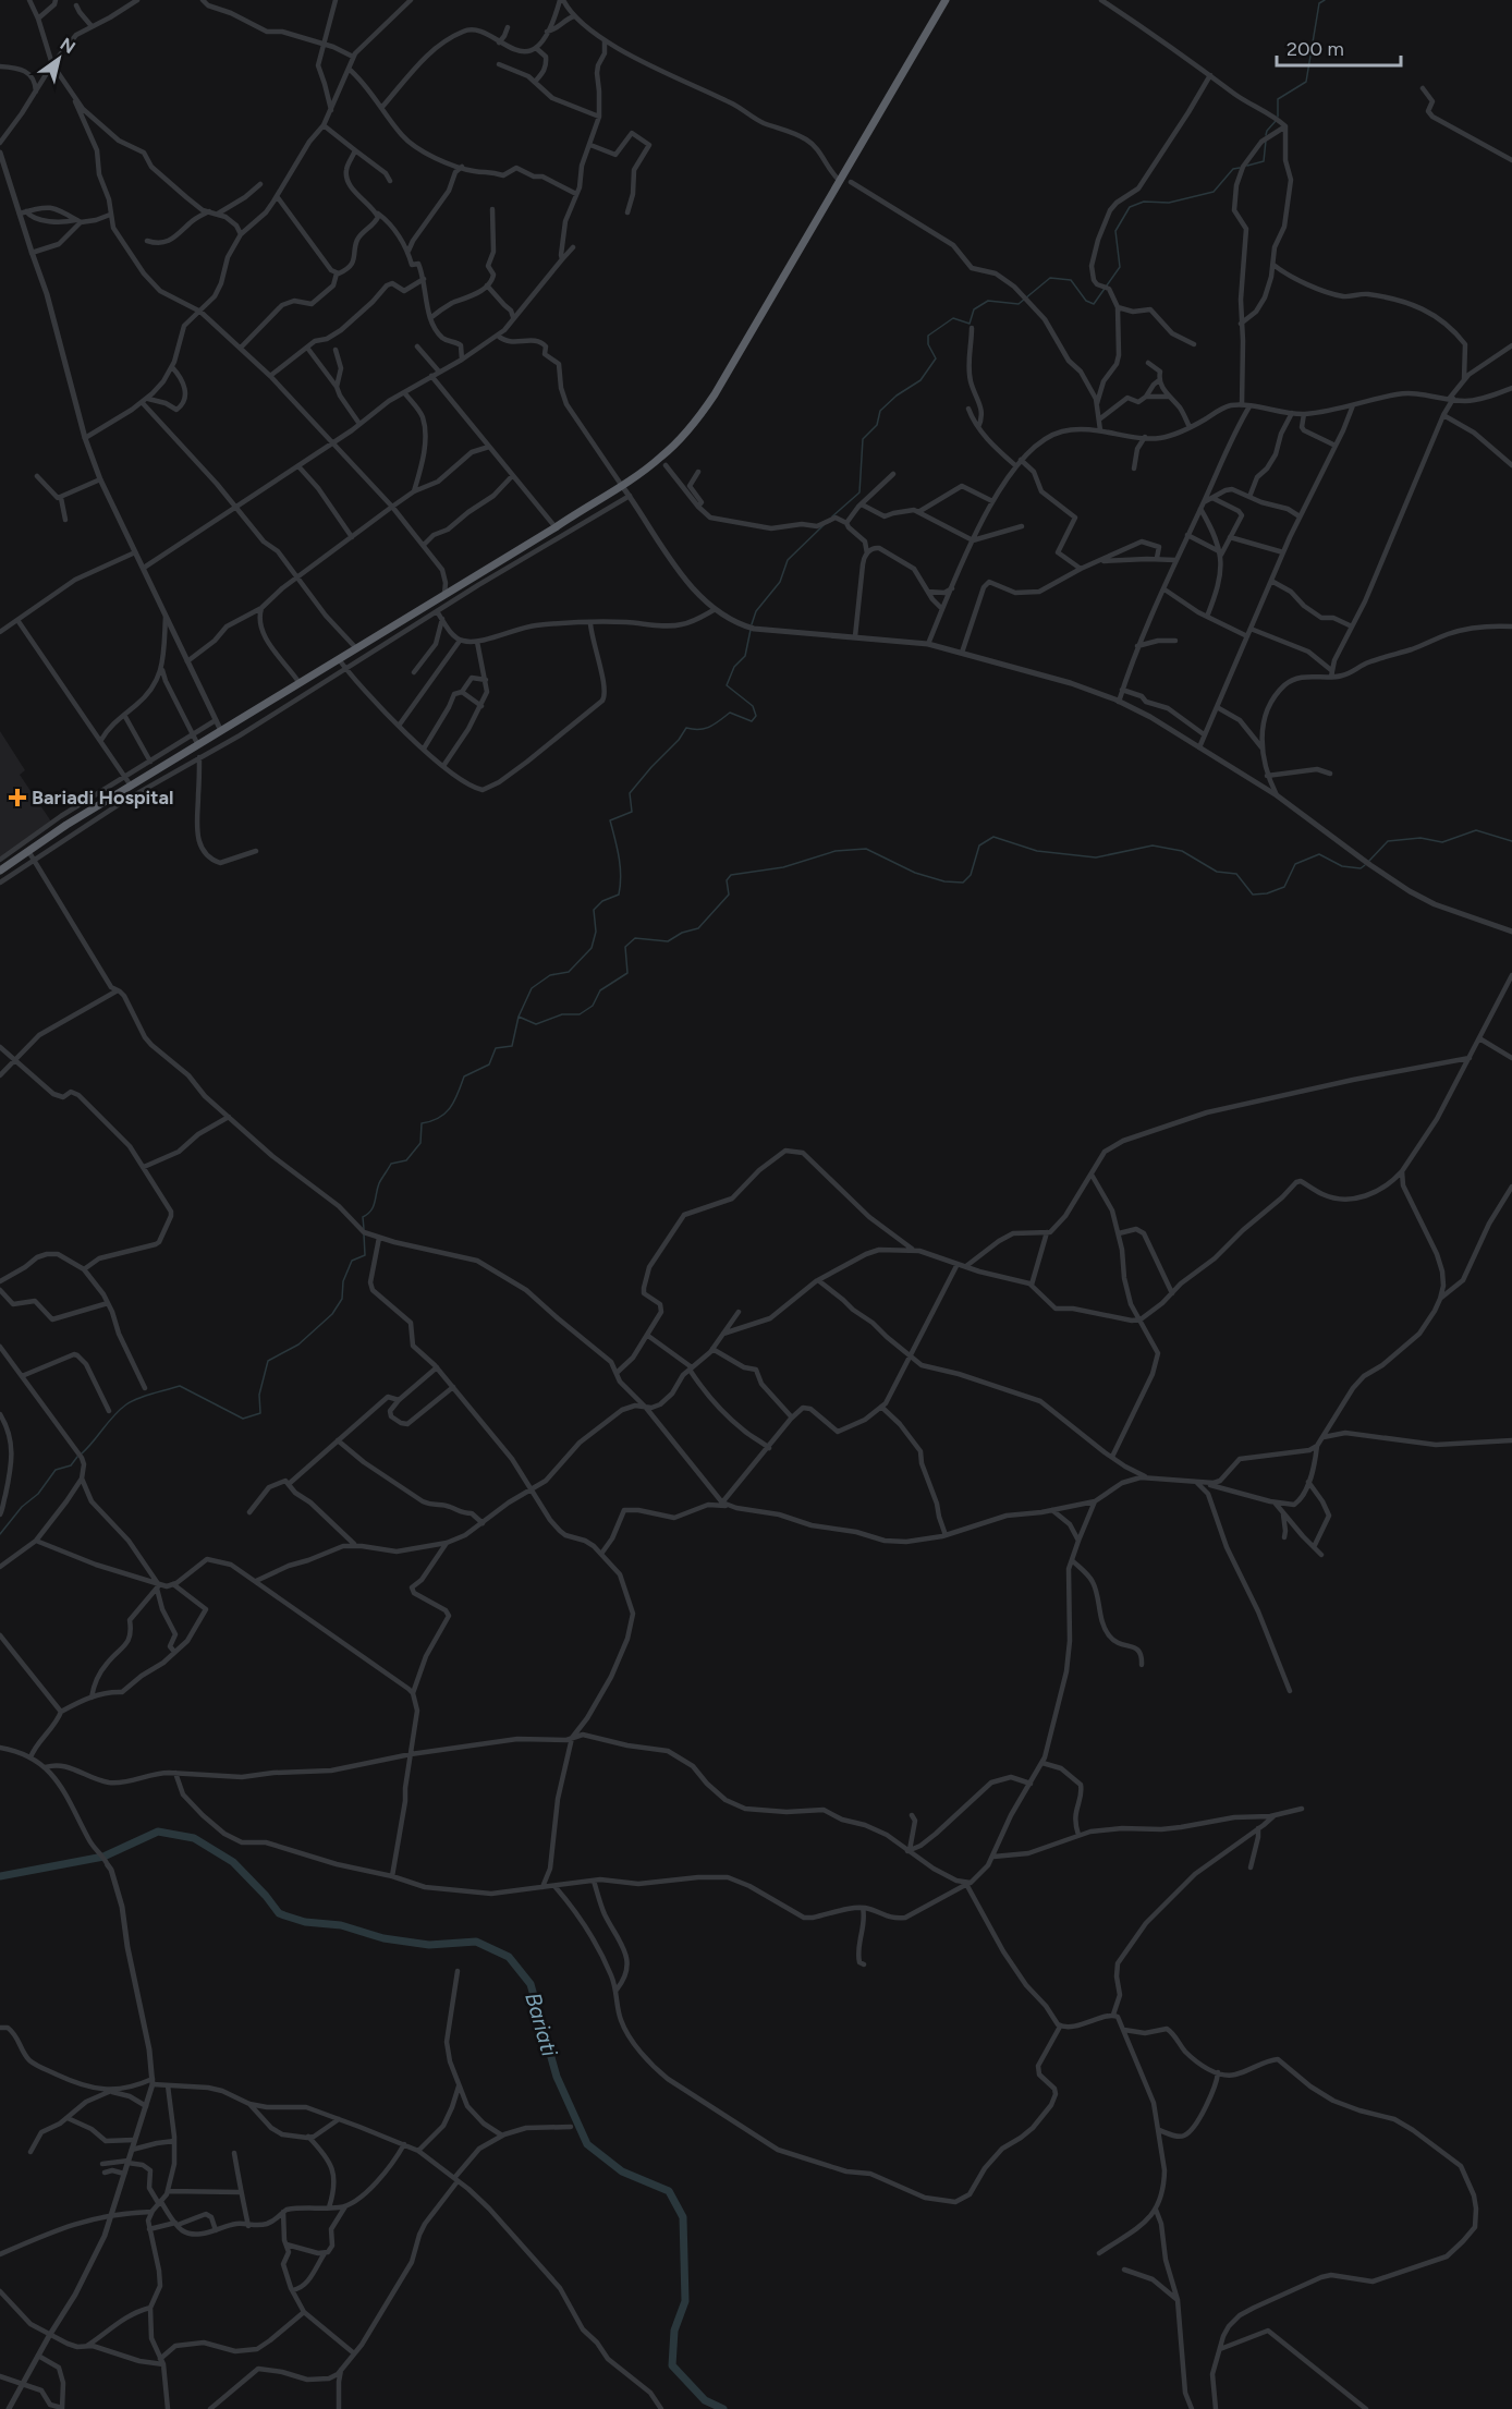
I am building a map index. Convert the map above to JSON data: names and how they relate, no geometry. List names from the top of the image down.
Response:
{
  "water": ["Bariati"],
  "places": {
    "health": ["Bariadi Hospital"]
  },
  "scale_bar": "200 m",
  "north": "top right"
}
